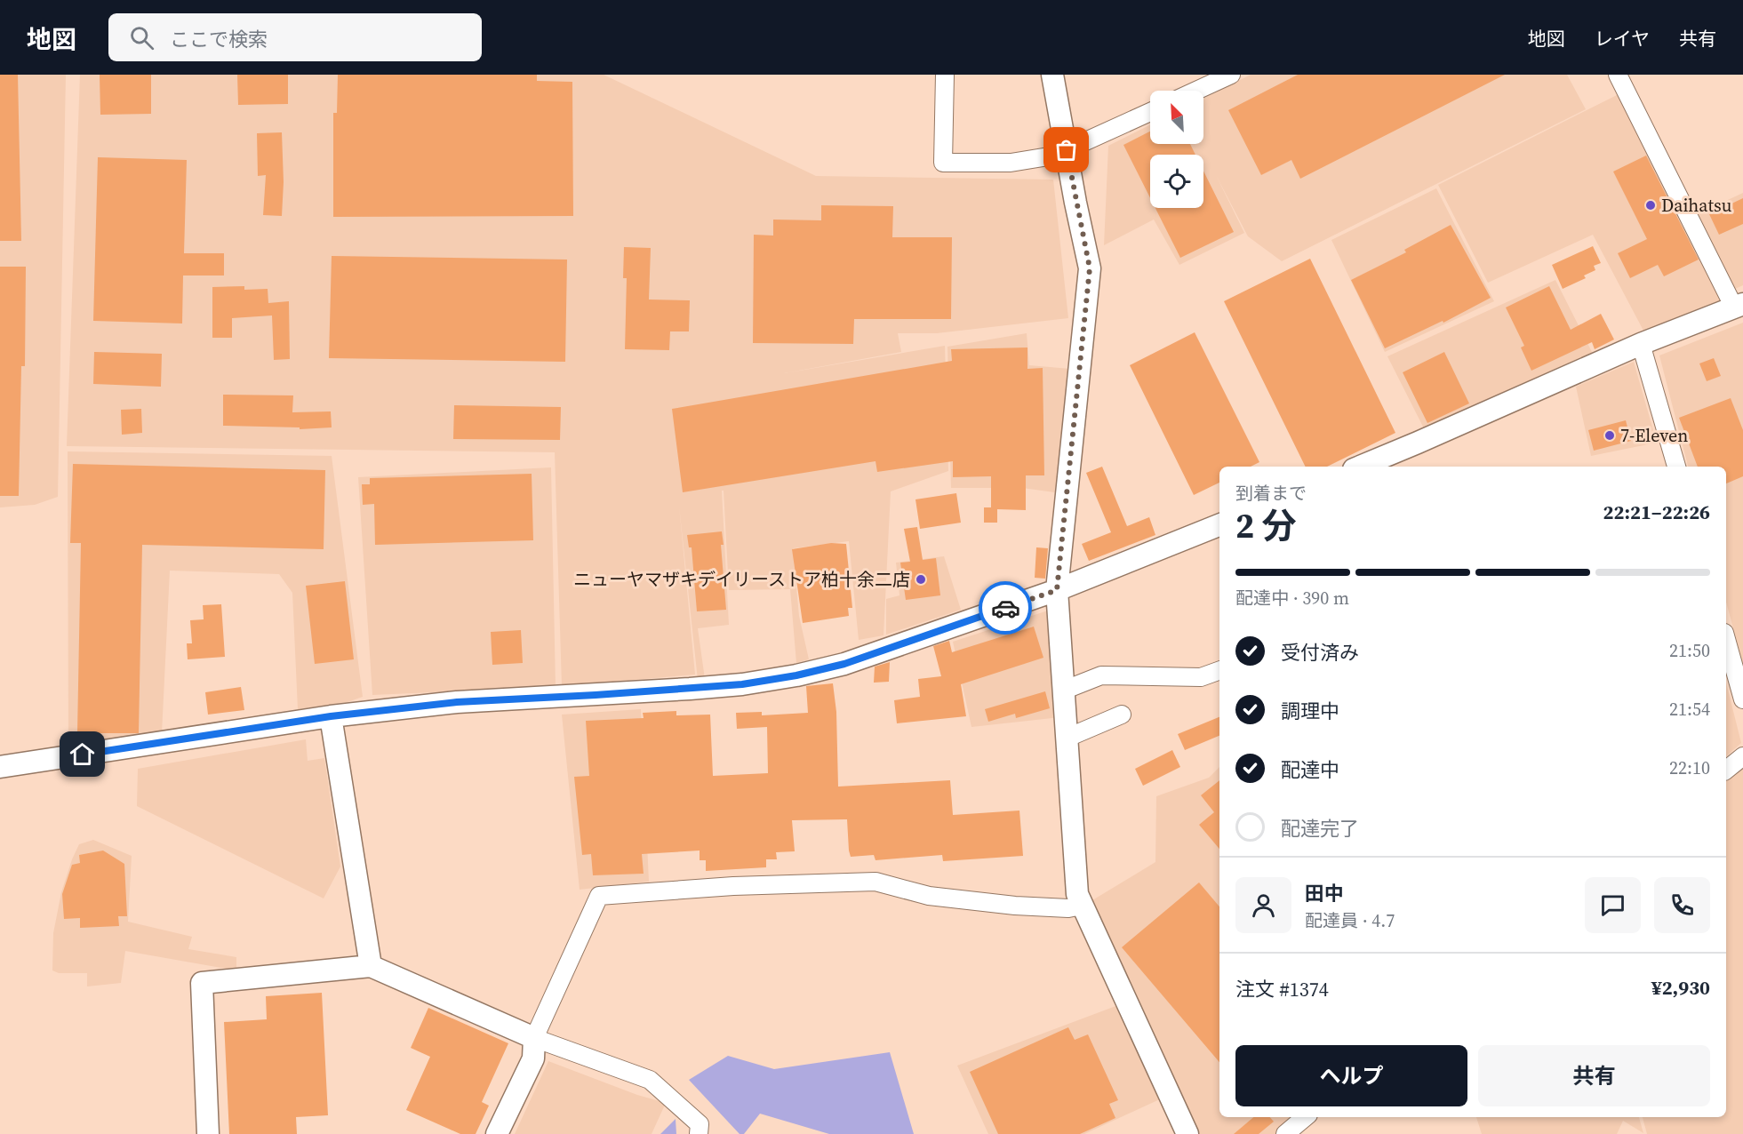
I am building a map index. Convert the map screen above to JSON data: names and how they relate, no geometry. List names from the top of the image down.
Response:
{
  "places": ["Daihatsu", "7-Eleven", "ニューヤマザキデイリーストア柏十余二店"],
  "north": "top left",
  "page": {
    "header": "地図",
    "search": "ここで検索",
    "nav": ["地図", "レイヤ", "共有"],
    "heading": ["2 分", "到着まで", "22:21–22:26"],
    "panel": [
      "田中",
      "配達員 · 4.7",
      "注文 #1374",
      "¥2,930"
    ],
    "bar": "配達中 · 390 m",
    "list": [
      ["受付済み", "21:50"],
      ["調理中", "21:54"],
      ["配達中", "22:10"],
      "配達完了"
    ],
    "buttons": ["ヘルプ", "共有"]
  }
}
